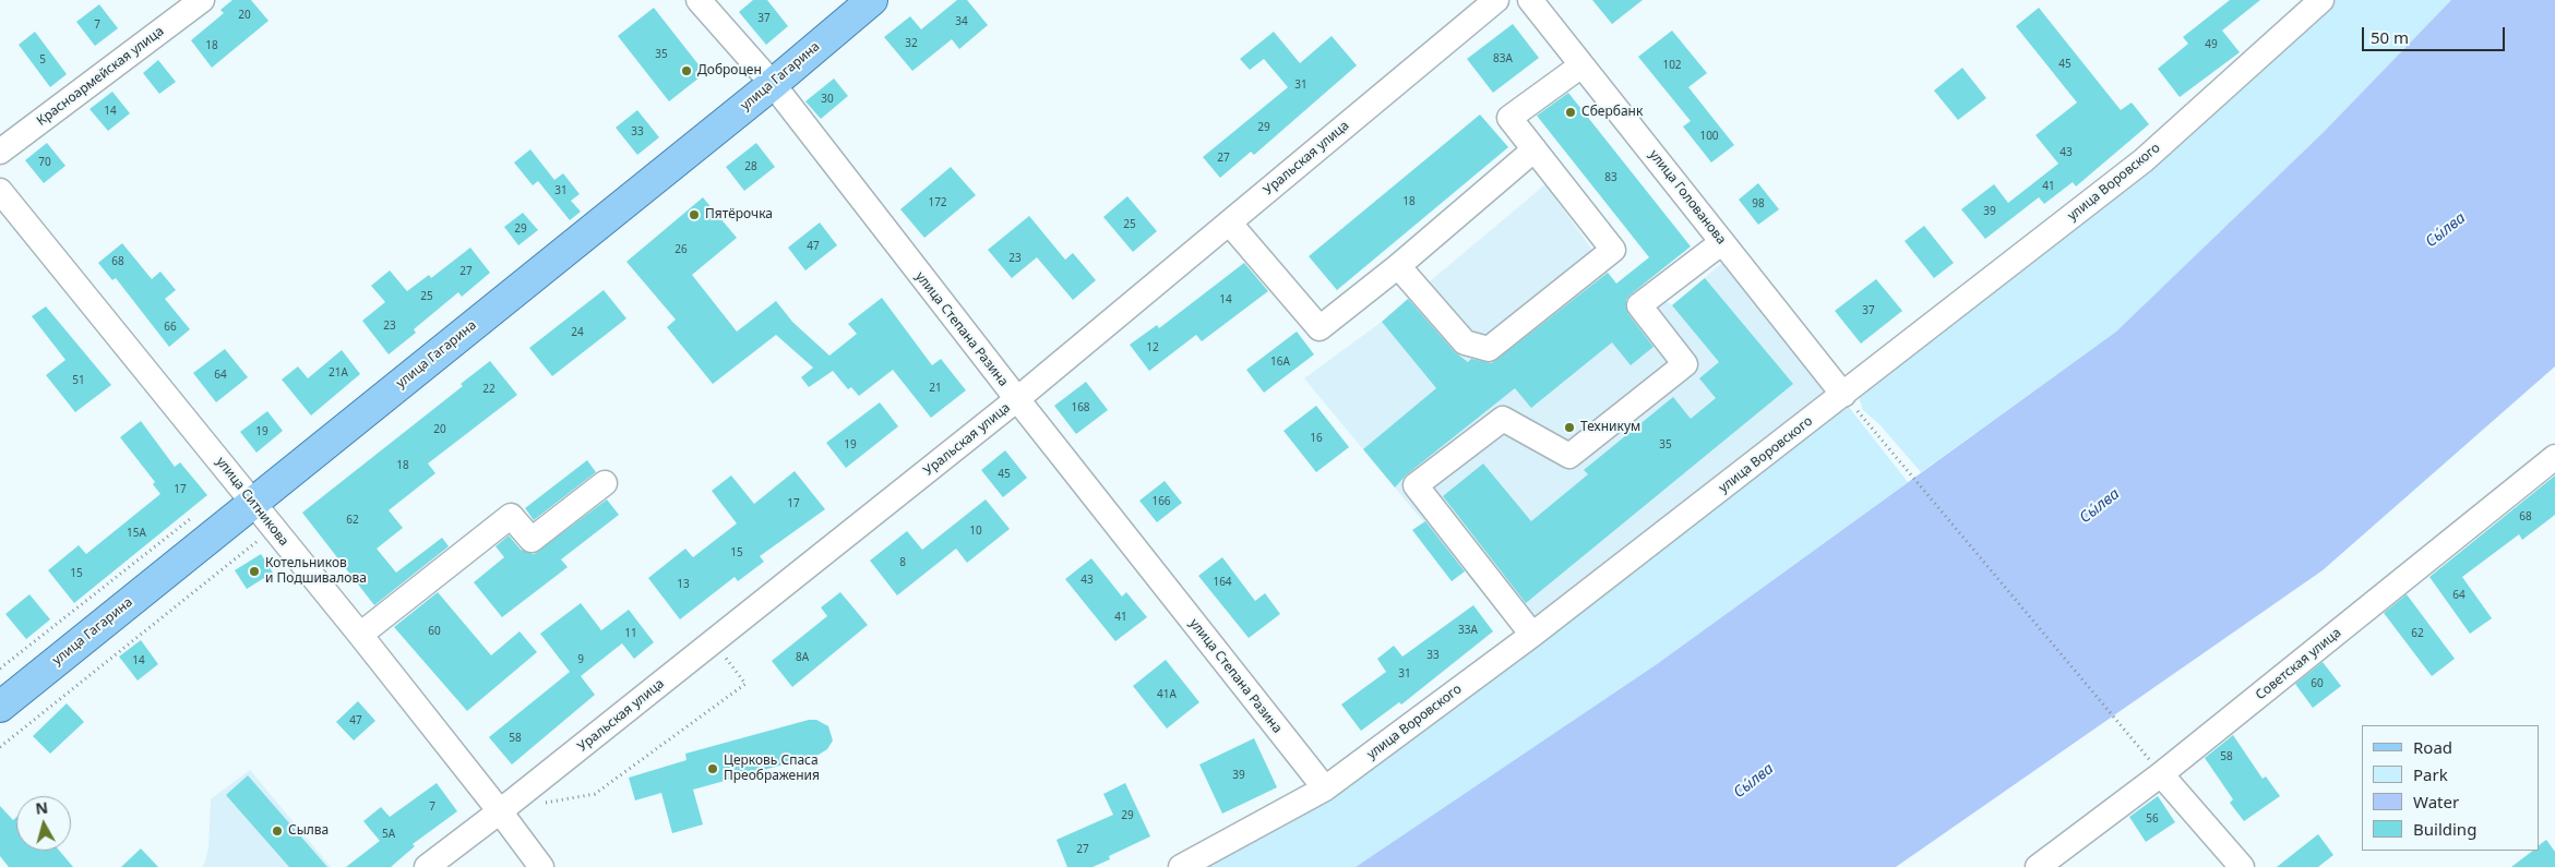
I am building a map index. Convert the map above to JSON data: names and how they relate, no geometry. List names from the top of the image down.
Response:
{
  "streets": {
    "main road": ["улица Гагарина"],
    "street": [
      "Красноармейская улица",
      "Уральская улица",
      "улица Воровского",
      "улица Голованова",
      "улица Степана Разина",
      "улица Ситникова",
      "Советская улица"
    ]
  },
  "crossings": [
    ["улица Гагарина", "улица Степана Разина"],
    ["улица Гагарина", "улица Ситникова"],
    ["Уральская улица", "улица Степана Разина"],
    ["Уральская улица", "улица Ситникова"],
    ["улица Воровского", "улица Голованова"],
    ["улица Воровского", "улица Степана Разина"]
  ],
  "water": ["Сы́лва"],
  "places": [
    "Доброцен",
    "Сбербанк",
    "Пятёрочка",
    "Техникум",
    "Котельников и Подшивалова",
    "Церковь Спаса Преображения",
    "Сылва"
  ],
  "house_numbers": [
    "20",
    "37",
    "34",
    "7",
    "32",
    "49",
    "18",
    "35",
    "83А",
    "5",
    "45",
    "102",
    "31",
    "30",
    "14",
    "29",
    "33",
    "100",
    "43",
    "27",
    "70",
    "28",
    "83",
    "41",
    "31",
    "18",
    "172",
    "98",
    "39",
    "25",
    "29",
    "47",
    "26",
    "23",
    "68",
    "27",
    "25",
    "14",
    "37",
    "23",
    "66",
    "24",
    "12",
    "16А",
    "21А",
    "64",
    "51",
    "21",
    "22",
    "168",
    "20",
    "19",
    "16",
    "19",
    "35",
    "18",
    "45",
    "17",
    "166",
    "17",
    "68",
    "62",
    "10",
    "15А",
    "15",
    "8",
    "15",
    "43",
    "164",
    "13",
    "64",
    "41",
    "33А",
    "60",
    "11",
    "62",
    "33",
    "8А",
    "9",
    "14",
    "31",
    "60",
    "41А",
    "47",
    "58",
    "58",
    "39",
    "7",
    "29",
    "56",
    "5А",
    "27"
  ],
  "legend": [
    "Road",
    "Park",
    "Water",
    "Building"
  ],
  "scale_bar": "50 m",
  "north": "top"
}
